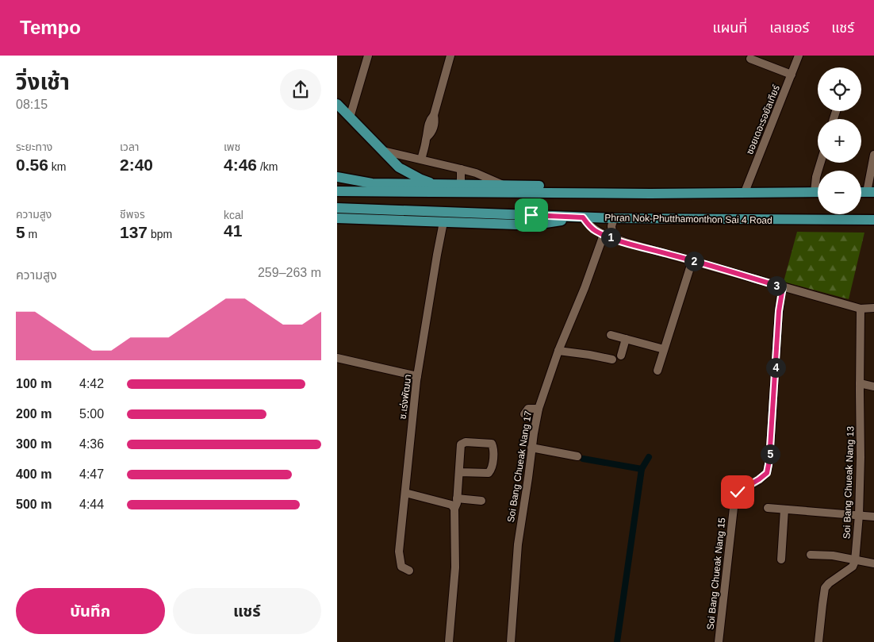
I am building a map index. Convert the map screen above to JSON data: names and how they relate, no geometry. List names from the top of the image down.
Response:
{
  "streets": {
    "main road": ["Phran Nok-Phutthamonthon Sai 4 Road"],
    "street": [
      "ซอยเดอะรอยัลเทียร์",
      "ซ.เร่งพัฒนา",
      "Soi Bang Chueak Nang 17",
      "Soi Bang Chueak Nang 13",
      "Soi Bang Chueak Nang 15"
    ]
  },
  "page": {
    "header": "Tempo",
    "nav": ["แผนที่", "เลเยอร์", "แชร์"],
    "heading": ["วิ่งเช้า", "08:15"],
    "map_buttons": ["+", "−"],
    "stats": [
      ["ระยะทาง", "0.56 km"],
      ["เวลา", "2:40"],
      ["เพซ", "4:46 /km"],
      ["ความสูง", "5 m"],
      ["ชีพจร", "137 bpm"],
      ["kcal", "41"]
    ],
    "pins": [
      "1",
      "2",
      "3",
      "4",
      "5"
    ],
    "chart": ["ความสูง", "259–263 m"],
    "list": [
      {
        "name": "100 m",
        "note": "4:42"
      },
      {
        "name": "200 m",
        "note": "5:00"
      },
      {
        "name": "300 m",
        "note": "4:36"
      },
      {
        "name": "400 m",
        "note": "4:47"
      },
      {
        "name": "500 m",
        "note": "4:44"
      }
    ],
    "buttons": ["บันทึก", "แชร์"]
  }
}
